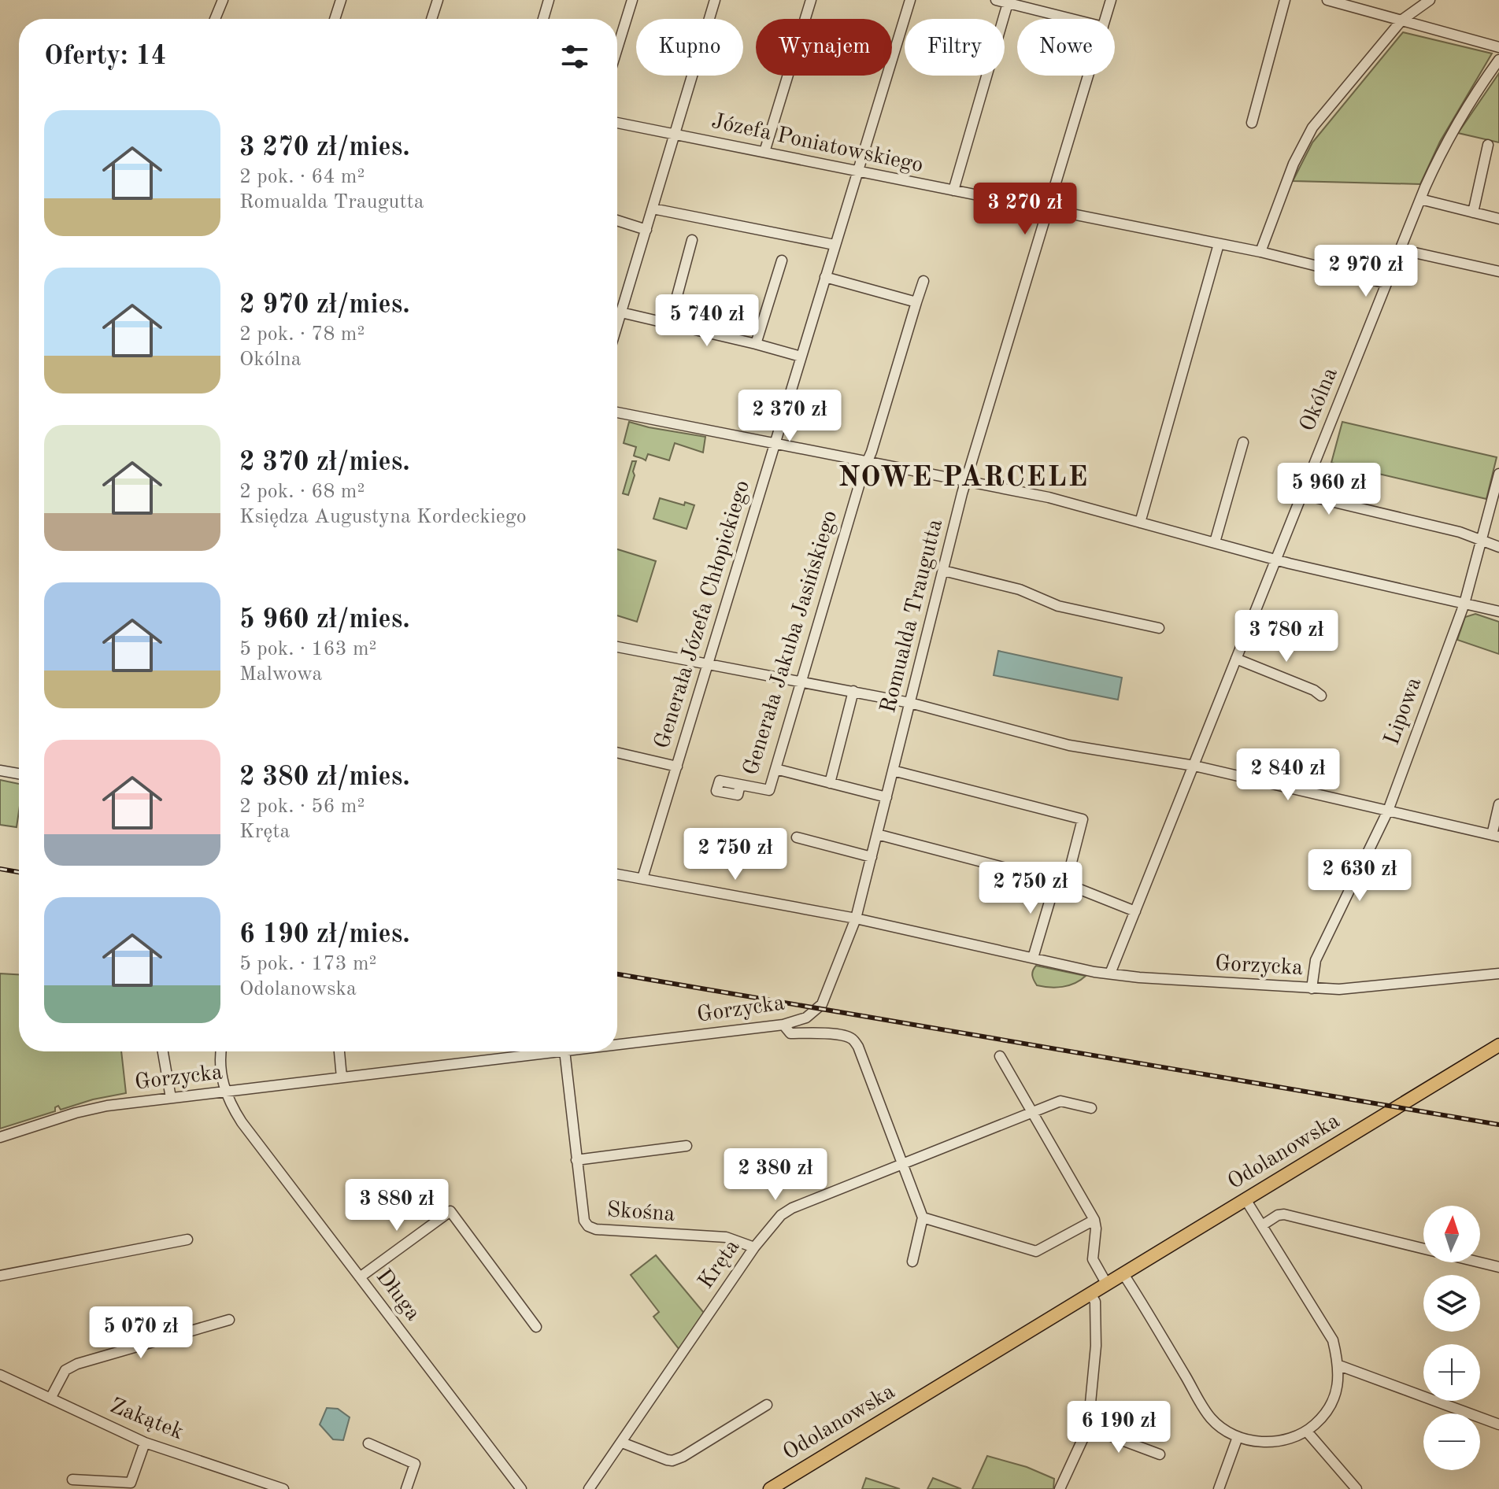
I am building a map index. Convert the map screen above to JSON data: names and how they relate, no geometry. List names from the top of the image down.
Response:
{
  "streets": {
    "main road": ["Odolanowska"],
    "street": [
      "Józefa Poniatowskiego",
      "Okólna",
      "Generała Józefa Chłopickiego",
      "Romualda Traugutta",
      "Generała Jakuba Jasińskiego",
      "Lipowa",
      "Gorzycka",
      "Skośna",
      "Kręta",
      "Długa",
      "Zakątek"
    ]
  },
  "crossings": [
    ["Józefa Poniatowskiego", "Okólna"],
    ["Józefa Poniatowskiego", "Generała Józefa Chłopickiego"],
    ["Józefa Poniatowskiego", "Romualda Traugutta"],
    ["Okólna", "Gorzycka"],
    ["Romualda Traugutta", "Gorzycka"],
    ["Lipowa", "Gorzycka"],
    ["Gorzycka", "Długa"],
    ["Skośna", "Kręta"]
  ],
  "districts": ["NOWE PARCELE"],
  "north": "top",
  "page": {
    "chip": [
      "Kupno",
      "Wynajem",
      "Filtry",
      "Nowe"
    ],
    "heading": "Oferty: 14",
    "list": [
      {
        "name": "3 270 zł/mies.",
        "note": "2 pok. · 64 m² · Romualda Traugutta"
      },
      {
        "name": "2 970 zł/mies.",
        "note": "2 pok. · 78 m² · Okólna"
      },
      {
        "name": "2 370 zł/mies.",
        "note": "2 pok. · 68 m² · Księdza Augustyna Kordeckiego"
      },
      {
        "name": "5 960 zł/mies.",
        "note": "5 pok. · 163 m² · Malwowa"
      },
      {
        "name": "2 380 zł/mies.",
        "note": "2 pok. · 56 m² · Kręta"
      },
      {
        "name": "6 190 zł/mies.",
        "note": "5 pok. · 173 m² · Odolanowska"
      }
    ],
    "price": [
      "3 270 zł",
      "2 970 zł",
      "5 740 zł",
      "2 370 zł",
      "5 960 zł",
      "3 780 zł",
      "2 840 zł",
      "2 750 zł",
      "2 630 zł",
      "2 750 zł",
      "2 380 zł",
      "3 880 zł",
      "5 070 zł",
      "6 190 zł"
    ],
    "map_buttons": ["+", "−"]
  }
}
